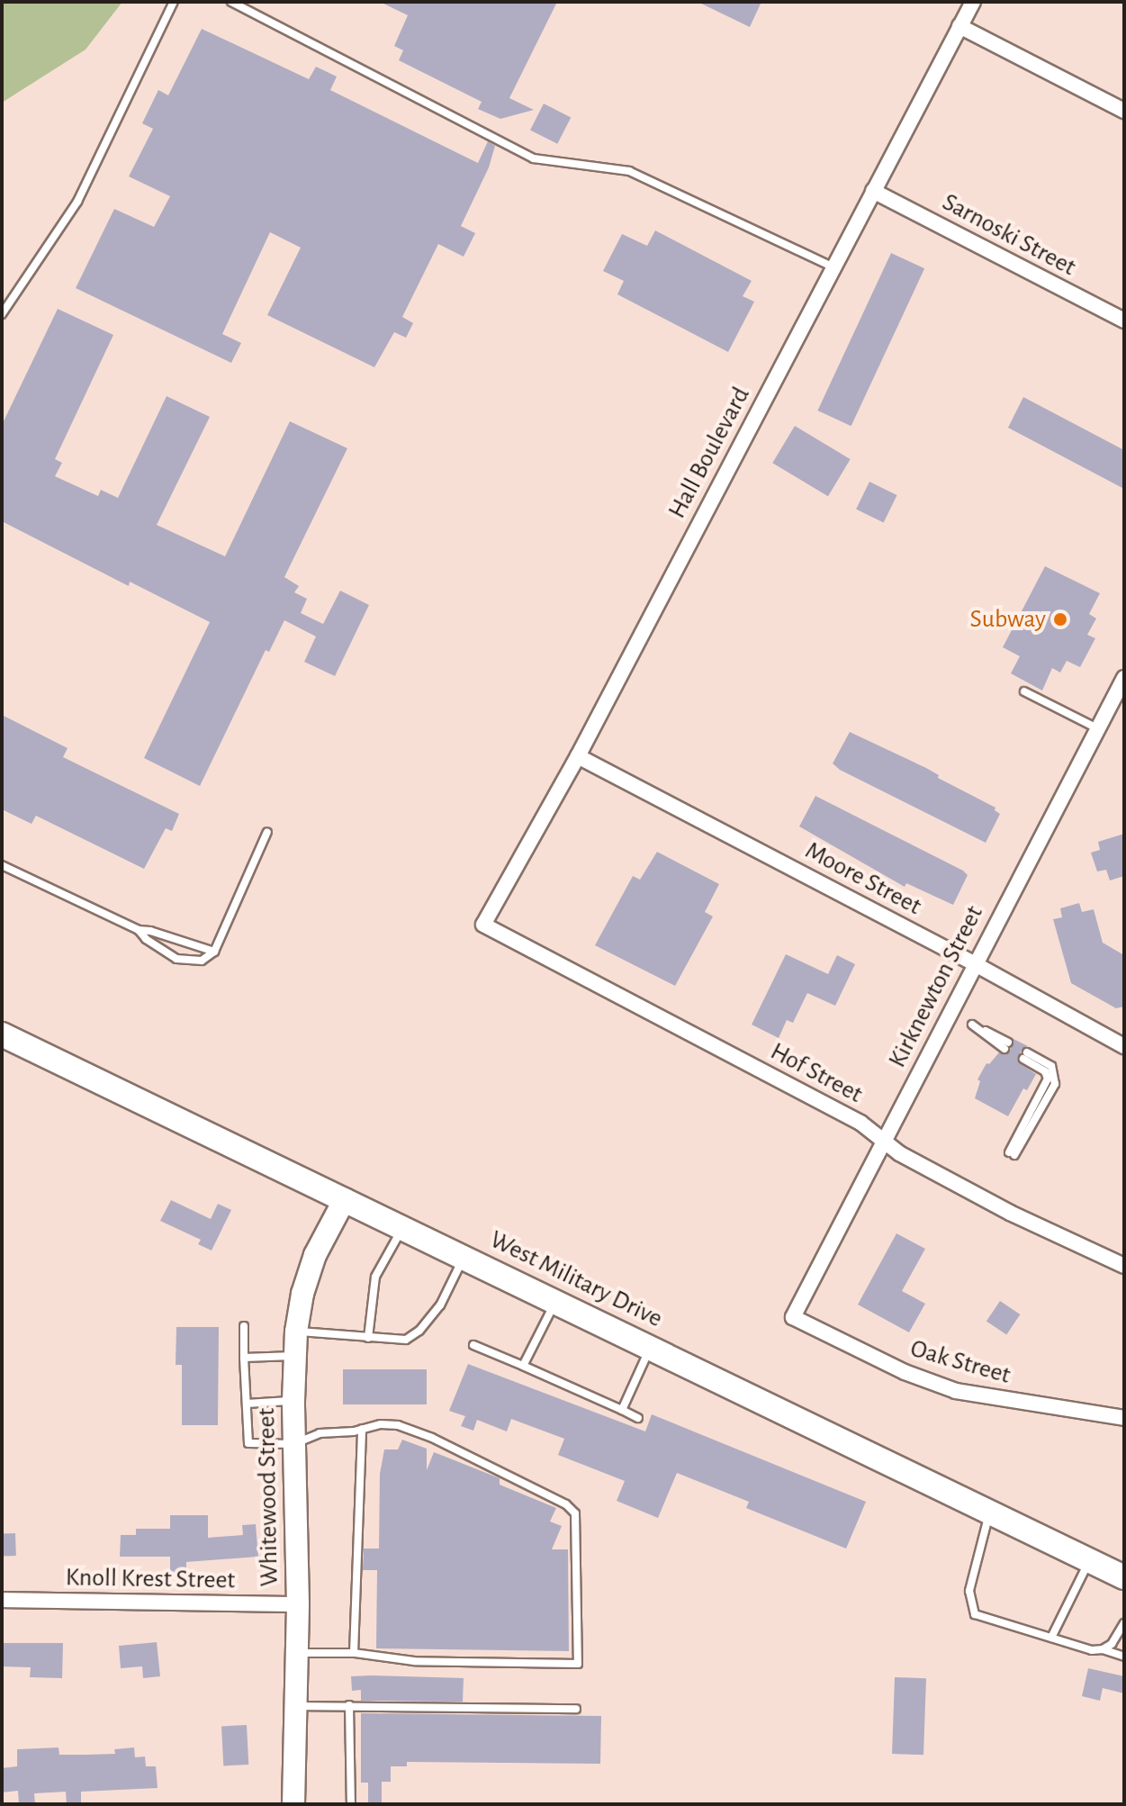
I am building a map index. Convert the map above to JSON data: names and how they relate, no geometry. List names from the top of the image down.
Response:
{
  "streets": {
    "main road": ["West Military Drive"],
    "street": [
      "Sarnoski Street",
      "Hall Boulevard",
      "Moore Street",
      "Kirknewton Street",
      "Hof Street",
      "Oak Street",
      "Whitewood Street",
      "Knoll Krest Street"
    ]
  },
  "crossings": [
    ["Sarnoski Street", "Hall Boulevard"],
    ["Hall Boulevard", "Moore Street"],
    ["Hall Boulevard", "Hof Street"],
    ["Moore Street", "Kirknewton Street"],
    ["Kirknewton Street", "Hof Street"],
    ["Kirknewton Street", "Oak Street"],
    ["West Military Drive", "Whitewood Street"],
    ["Whitewood Street", "Knoll Krest Street"]
  ],
  "places": ["Subway"]
}
